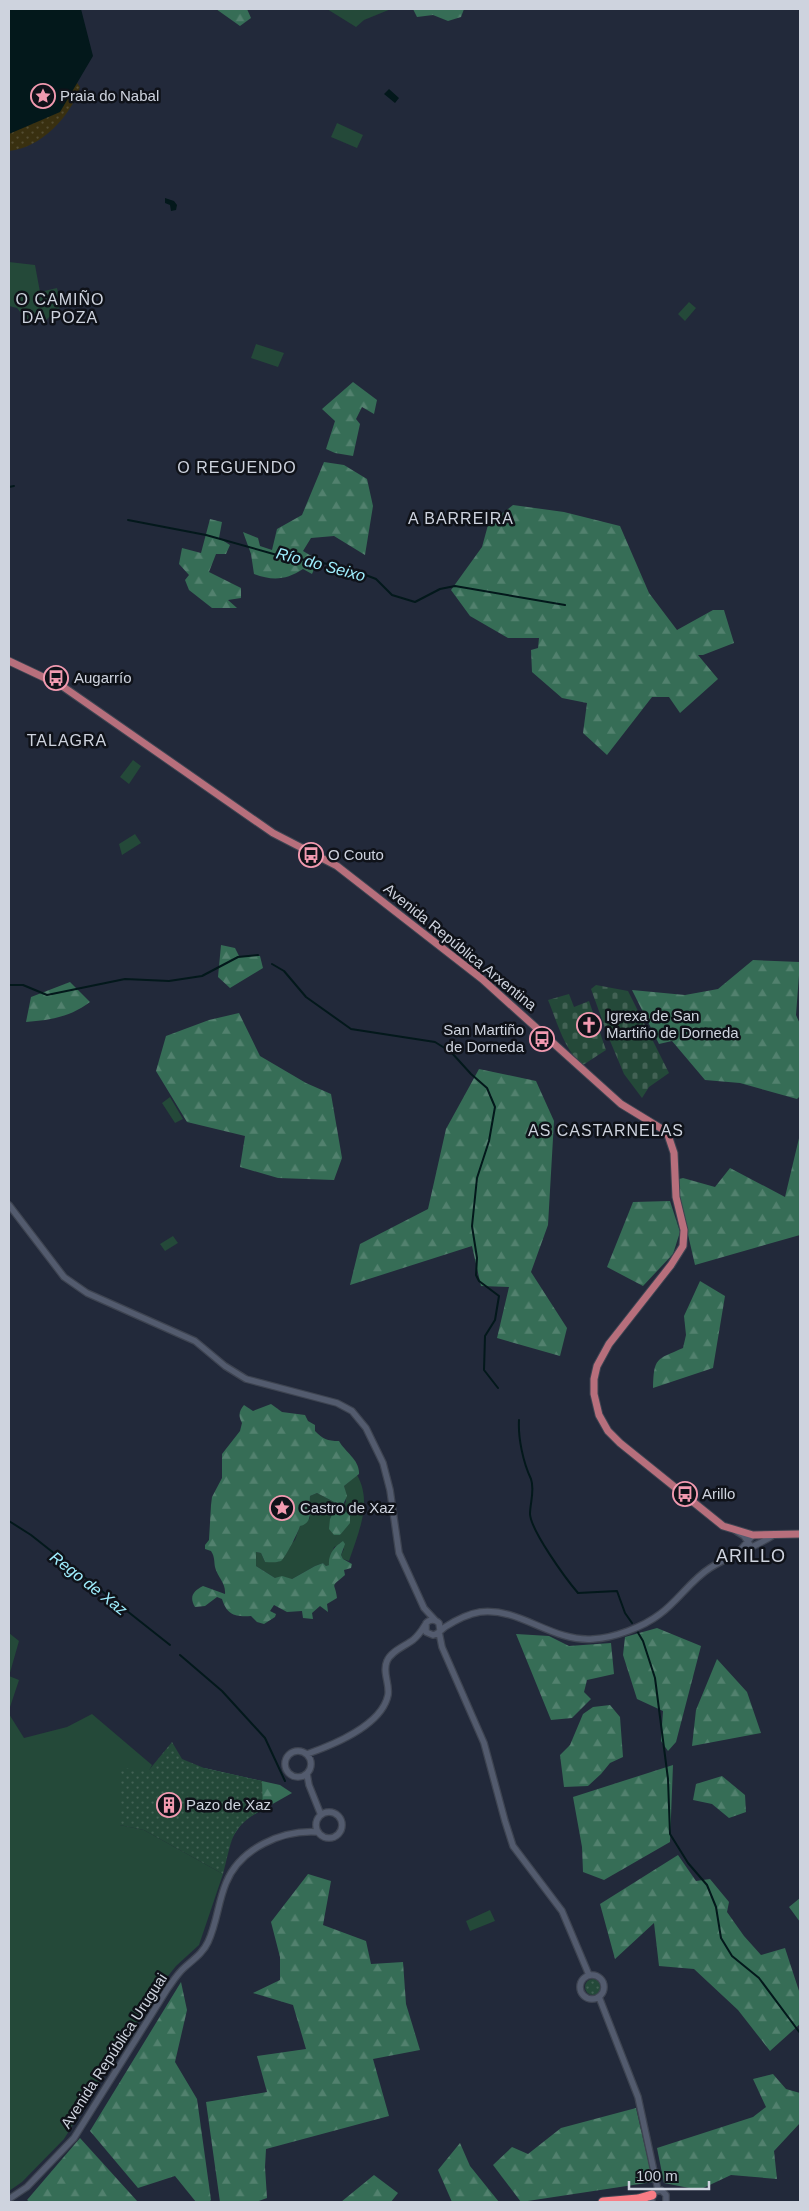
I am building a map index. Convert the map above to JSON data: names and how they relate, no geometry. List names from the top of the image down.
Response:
{
  "streets": {
    "main road": ["Avenida República Arxentina"],
    "street": ["Avenida República Uruguai"]
  },
  "districts": [
    "O CAMIÑO DA POZA",
    "O REGUENDO",
    "A BARREIRA",
    "TALAGRA",
    "AS CASTARNELAS",
    "ARILLO"
  ],
  "water": ["Río do Seixo", "Rego de Xaz"],
  "places": {
    "place": ["Praia do Nabal", "Castro de Xaz"],
    "bus stop": [
      "Augarrío",
      "O Couto",
      "San Martiño de Dorneda",
      "Arillo"
    ],
    "church": ["Igrexa de San Martiño de Dorneda"],
    "building": ["Pazo de Xaz"]
  },
  "scale_bar": "100 m"
}
